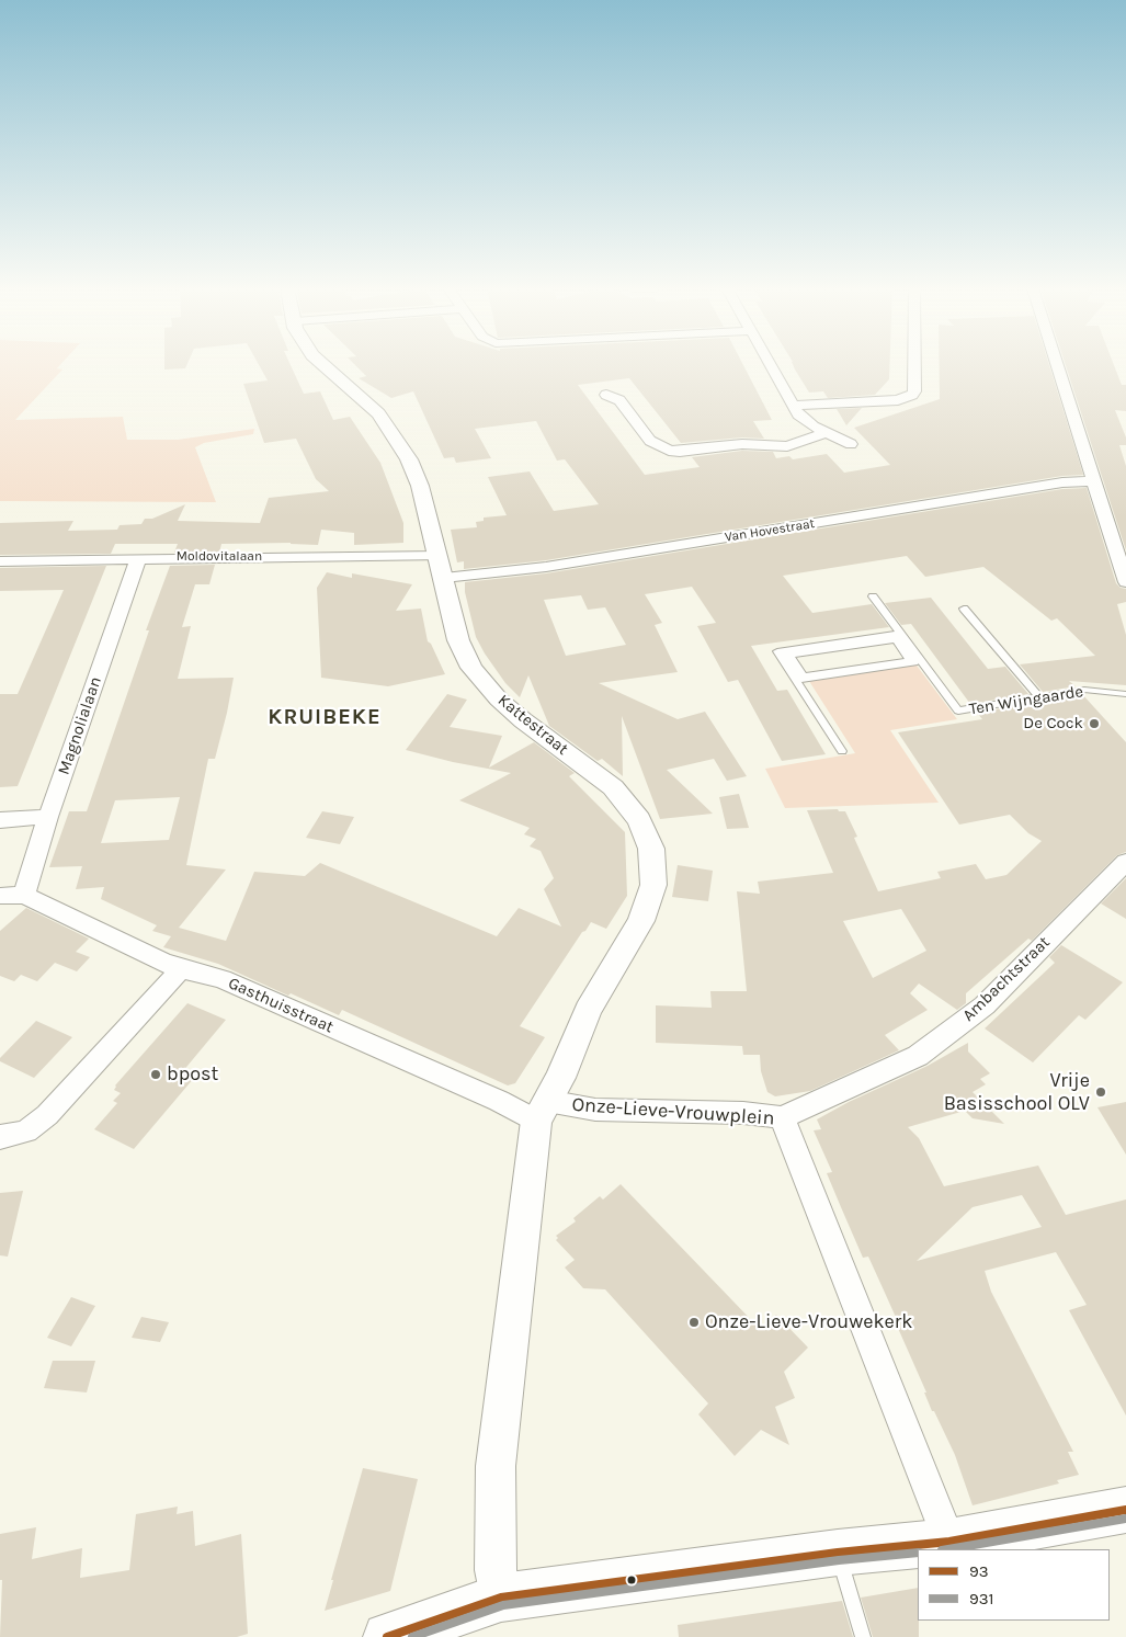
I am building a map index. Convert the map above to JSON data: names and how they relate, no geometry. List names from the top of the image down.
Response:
{
  "streets": {
    "street": [
      "Van Hovestraat",
      "Moldovitalaan",
      "Kattestraat",
      "Magnolialaan",
      "Ambachtstraat",
      "Gasthuisstraat",
      "Onze-Lieve-Vrouwplein"
    ],
    "lane": ["Ten Wijngaarde"]
  },
  "crossings": [
    ["Van Hovestraat", "Kattestraat"],
    ["Moldovitalaan", "Kattestraat"],
    ["Moldovitalaan", "Magnolialaan"],
    ["Kattestraat", "Onze-Lieve-Vrouwplein"],
    ["Magnolialaan", "Gasthuisstraat"],
    ["Ambachtstraat", "Onze-Lieve-Vrouwplein"],
    ["Gasthuisstraat", "Onze-Lieve-Vrouwplein"]
  ],
  "districts": ["KRUIBEKE"],
  "places": [
    "De Cock",
    "bpost",
    "Vrije Basisschool OLV",
    "Onze-Lieve-Vrouwekerk"
  ],
  "lines": ["transit line 93", "transit line 931"],
  "legend": ["93", "931"]
}
